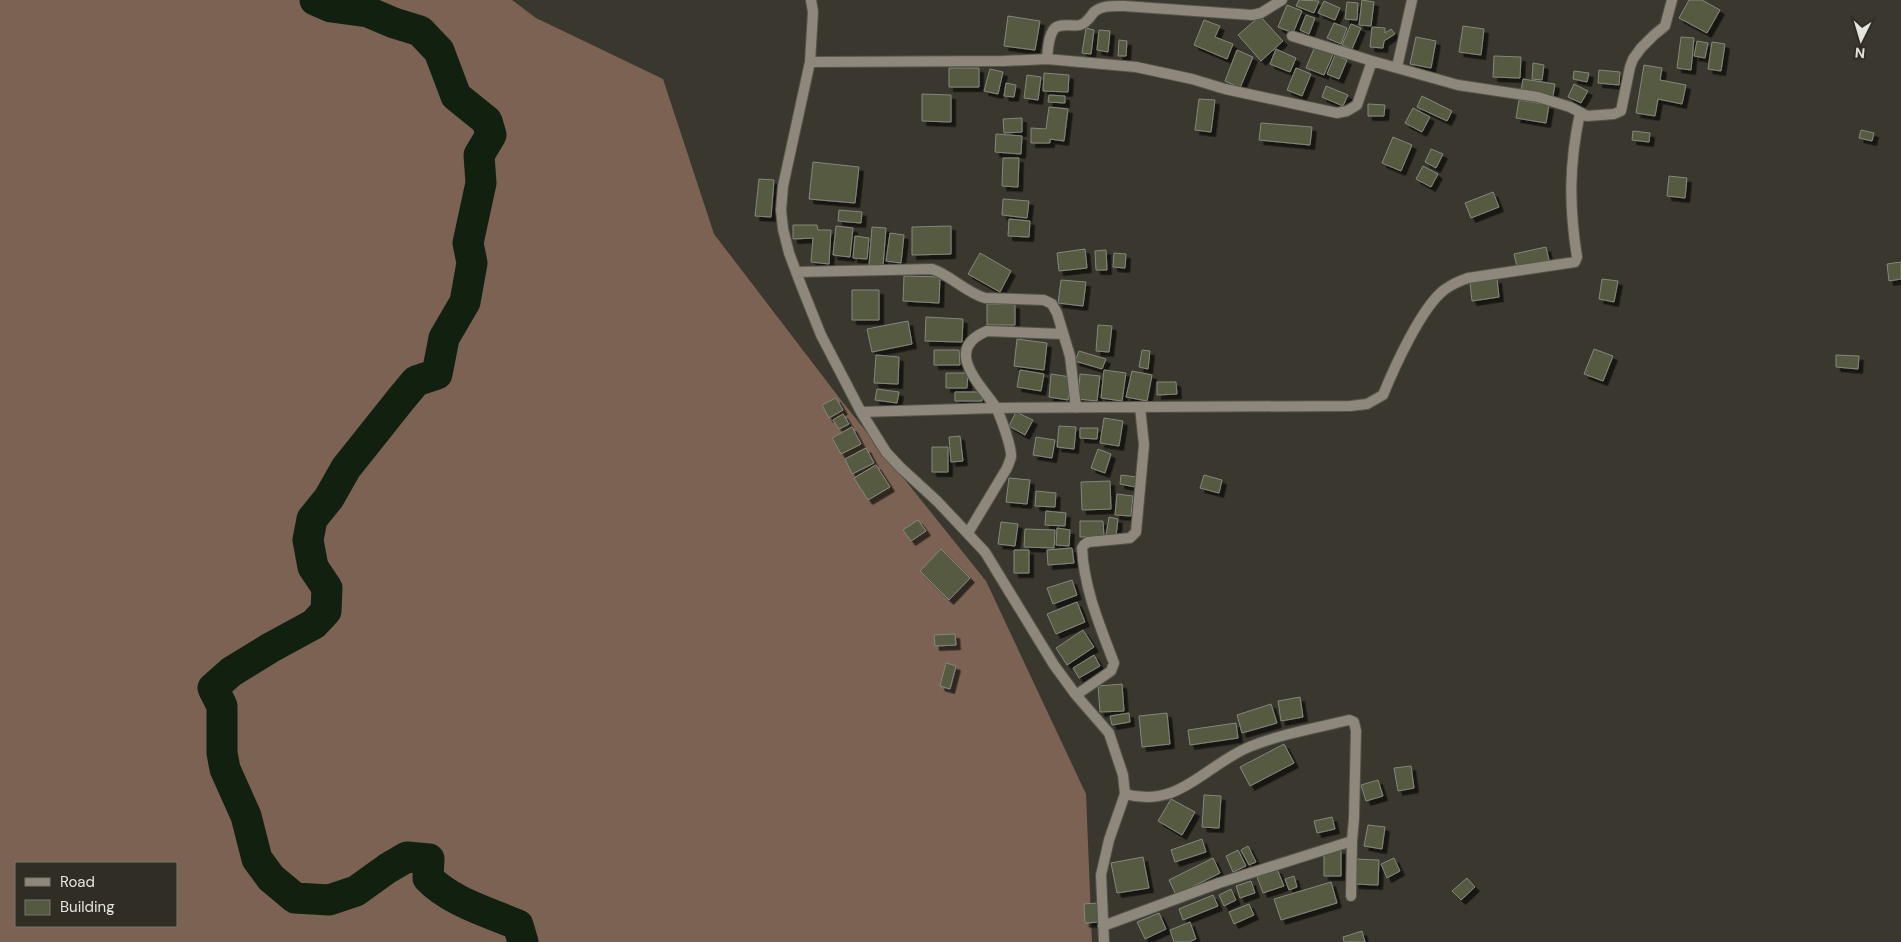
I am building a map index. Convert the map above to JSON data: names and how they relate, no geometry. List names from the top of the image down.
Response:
{
  "legend": ["Road", "Building"],
  "north": "bottom"
}
